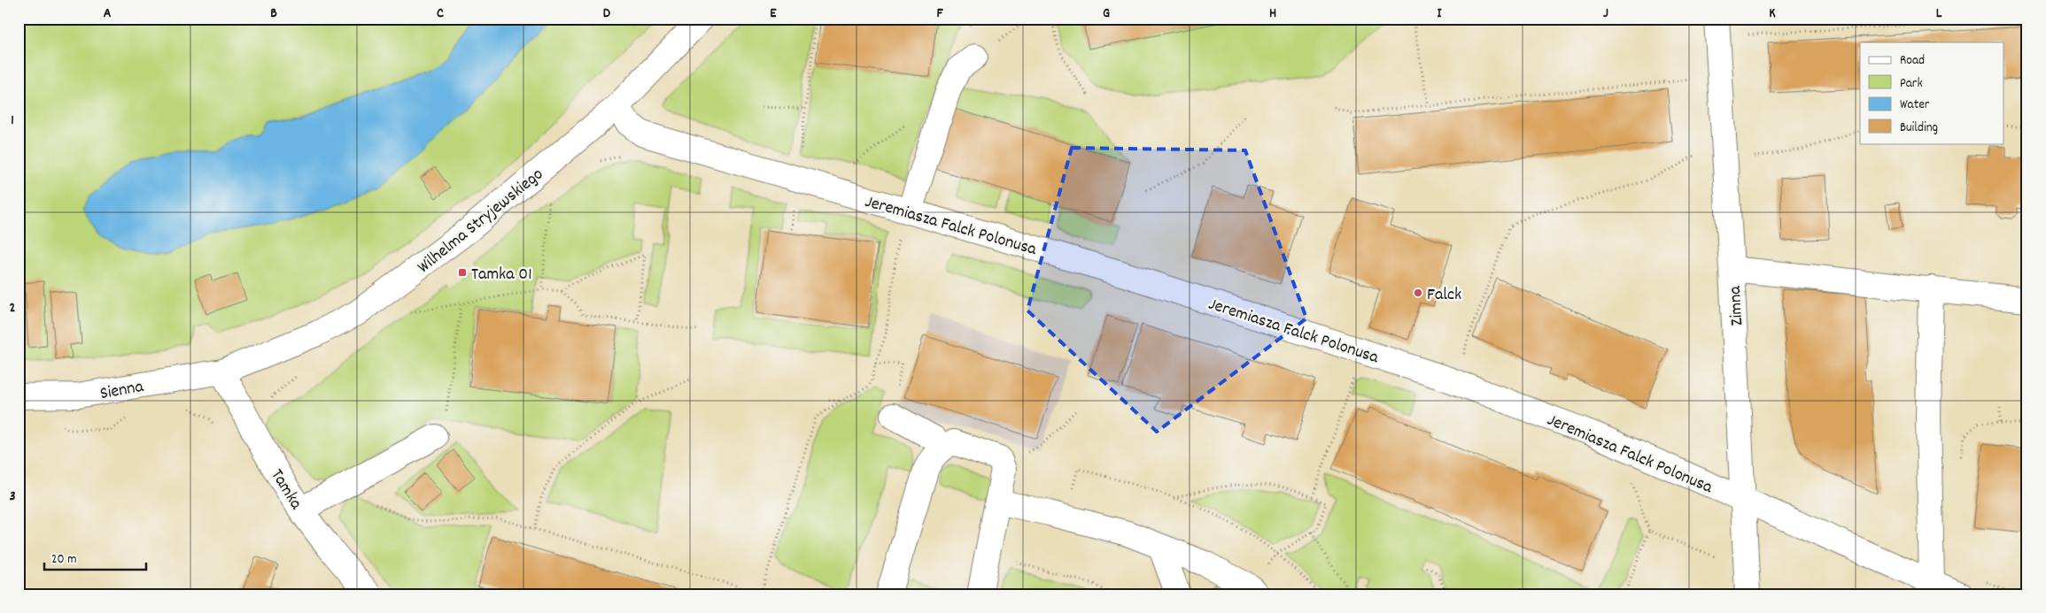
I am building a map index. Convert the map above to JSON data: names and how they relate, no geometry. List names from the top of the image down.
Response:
{
  "streets": {
    "street": [
      "Wilhelma Stryjewskiego",
      "Jeremiasza Falck Polonusa",
      "Zimna",
      "Sienna",
      "Tamka"
    ]
  },
  "crossings": [
    ["Wilhelma Stryjewskiego", "Jeremiasza Falck Polonusa"],
    ["Wilhelma Stryjewskiego", "Sienna"],
    ["Wilhelma Stryjewskiego", "Tamka"],
    ["Jeremiasza Falck Polonusa", "Zimna"],
    ["Sienna", "Tamka"]
  ],
  "places": {
    "transit": ["Tamka 01"],
    "other": ["Falck"]
  },
  "legend": [
    "Road",
    "Park",
    "Water",
    "Building"
  ],
  "scale_bar": "20 m",
  "grid": {
    "columns": [
      "A",
      "B",
      "C",
      "D",
      "E",
      "F",
      "G",
      "H",
      "I",
      "J",
      "K",
      "L"
    ],
    "rows": ["1", "2", "3"]
  }
}
